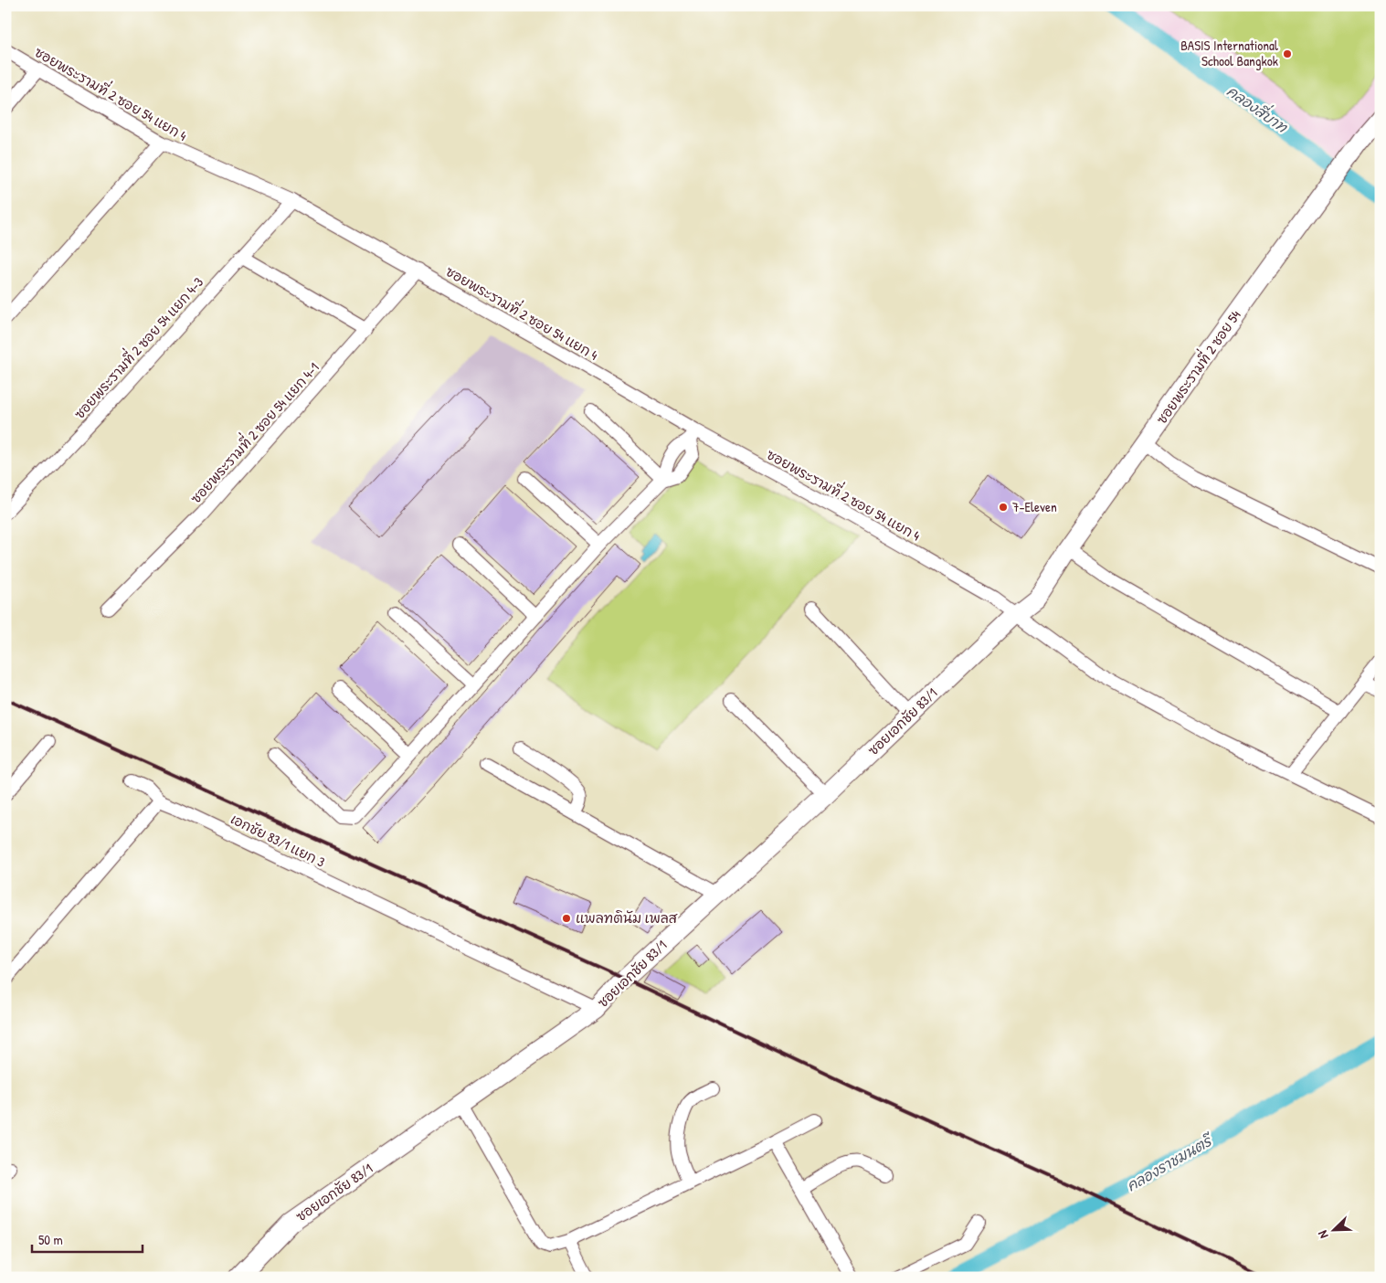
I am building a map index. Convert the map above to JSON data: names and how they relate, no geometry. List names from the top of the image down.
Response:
{
  "streets": {
    "street": [
      "ซอยพระรามที่ 2 ซอย 54 แยก 4",
      "ซอยพระรามที่ 2 ซอย 54 แยก 4-3",
      "ซอยพระรามที่ 2 ซอย 54",
      "ซอยพระรามที่ 2 ซอย 54 แยก 4-1",
      "ซอยเอกชัย 83/1",
      "เอกชัย 83/1 แยก 3"
    ]
  },
  "crossings": [
    ["ซอยพระรามที่ 2 ซอย 54 แยก 4", "ซอยพระรามที่ 2 ซอย 54 แยก 4-3"],
    ["ซอยพระรามที่ 2 ซอย 54 แยก 4", "ซอยพระรามที่ 2 ซอย 54"],
    ["ซอยพระรามที่ 2 ซอย 54 แยก 4", "ซอยพระรามที่ 2 ซอย 54 แยก 4-1"],
    ["ซอยพระรามที่ 2 ซอย 54 แยก 4", "ซอยเอกชัย 83/1"],
    ["ซอยพระรามที่ 2 ซอย 54", "ซอยเอกชัย 83/1"],
    ["ซอยเอกชัย 83/1", "เอกชัย 83/1 แยก 3"]
  ],
  "water": ["คลองสี่บาท", "คลองราชมนตรี"],
  "places": ["BASIS International School Bangkok", "7-Eleven", "แพลทตินัม เพลส"],
  "scale_bar": "50 m",
  "north": "bottom left"
}
